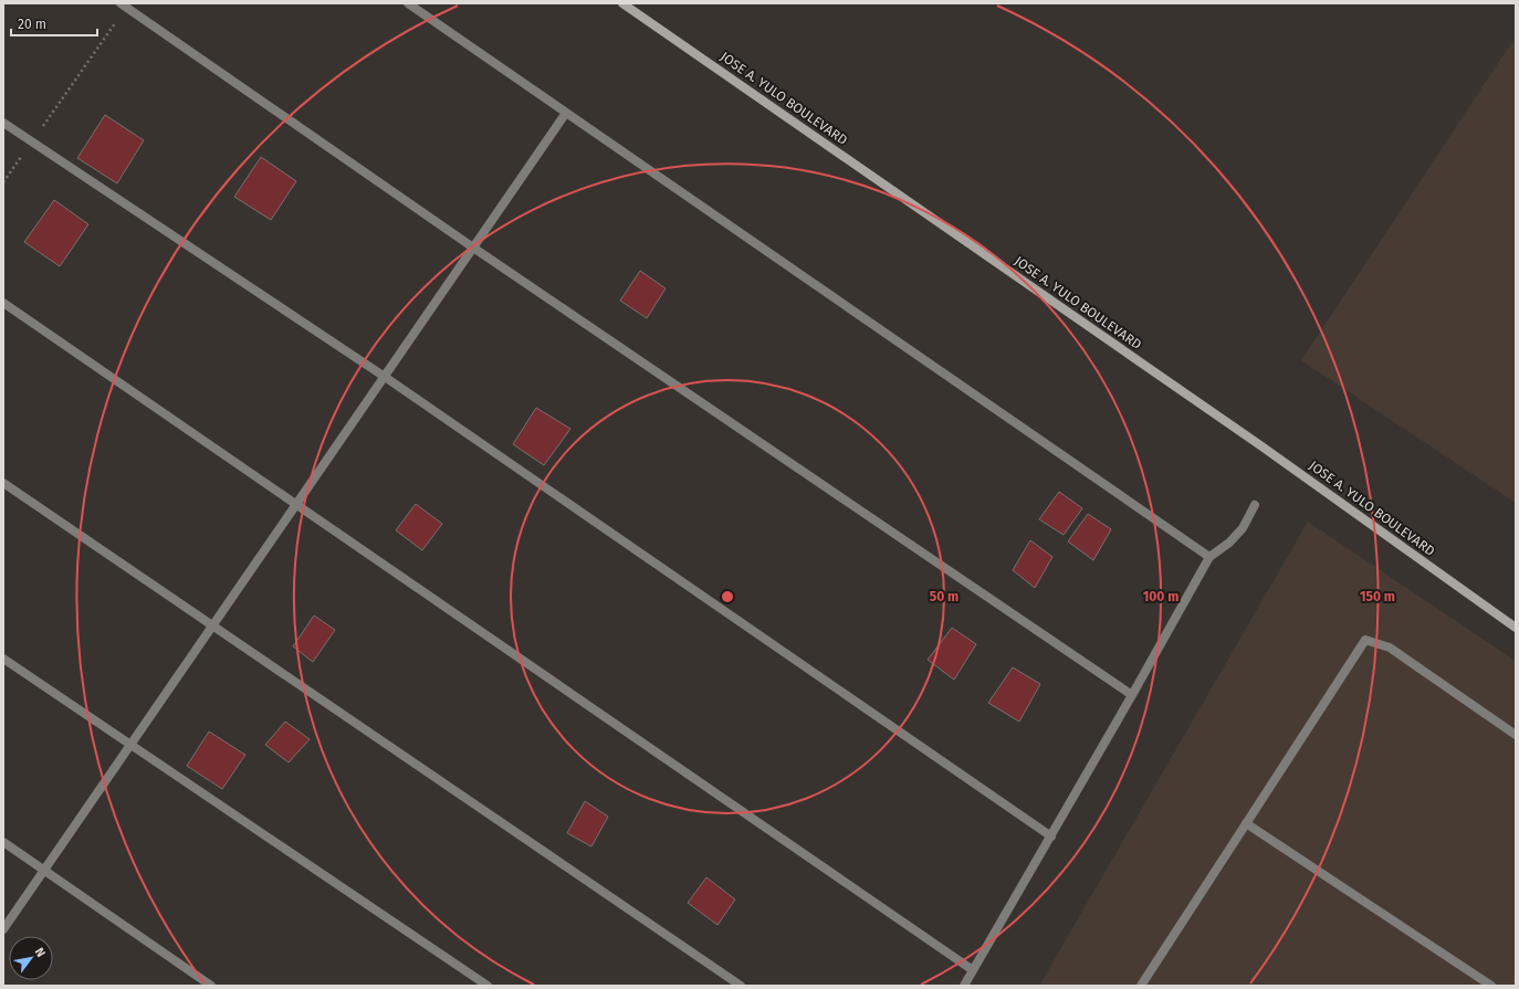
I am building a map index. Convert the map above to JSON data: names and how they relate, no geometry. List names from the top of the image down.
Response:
{
  "streets": {
    "main road": ["JOSE A. YULO BOULEVARD"]
  },
  "scale_bar": "20 m",
  "north": "top right",
  "rings": ["50 m", "100 m", "150 m"]
}
